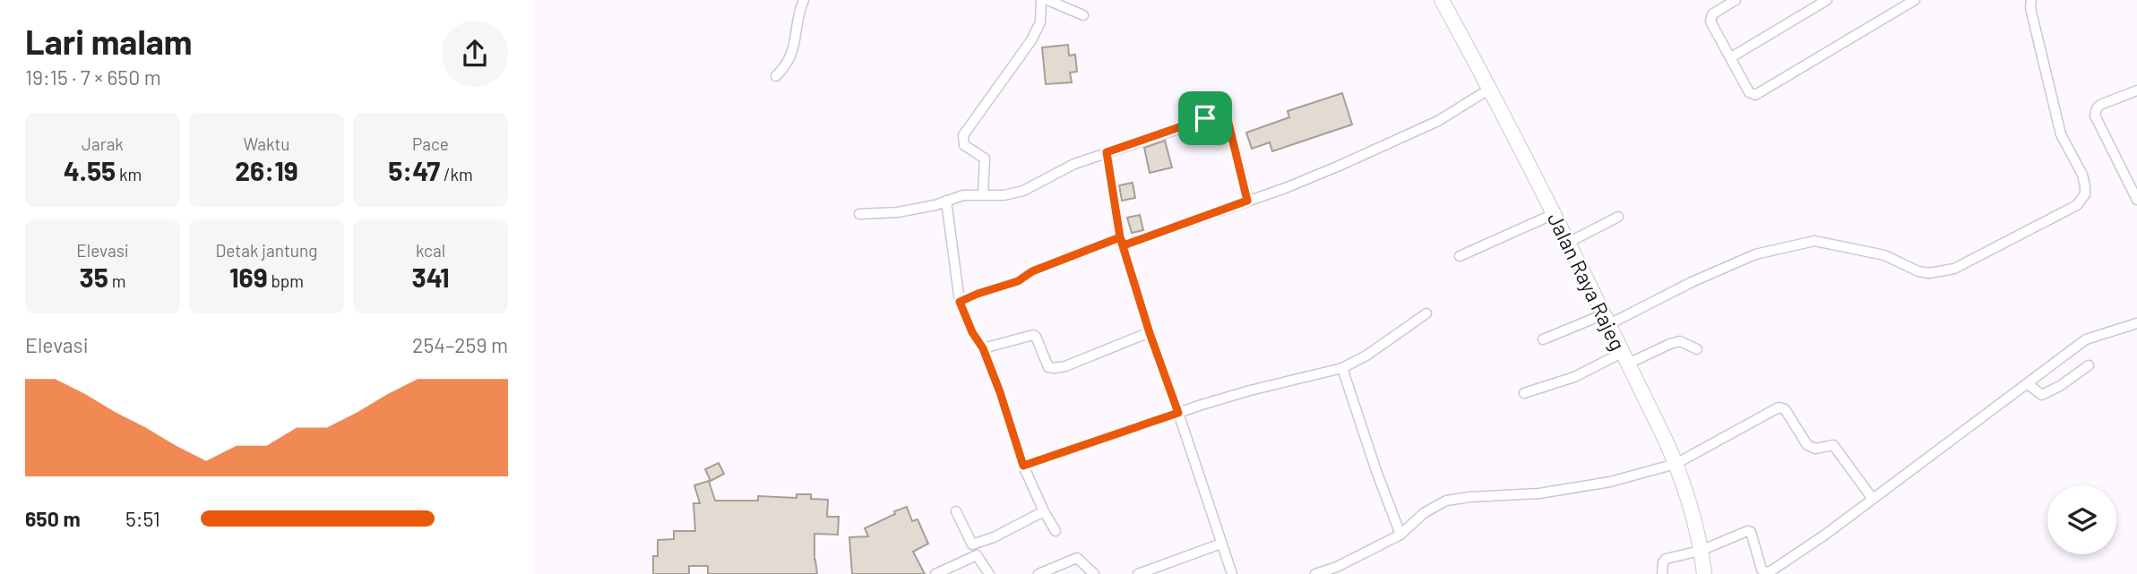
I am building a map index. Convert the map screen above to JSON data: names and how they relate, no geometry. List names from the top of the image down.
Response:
{
  "streets": {
    "main road": ["Jalan Raya Rajeg"]
  },
  "page": {
    "heading": ["Lari malam", "19:15 · 7 × 650 m"],
    "stats": [
      ["Jarak", "4.55 km"],
      ["Waktu", "26:19"],
      ["Pace", "5:47 /km"],
      ["Elevasi", "35 m"],
      ["Detak jantung", "169 bpm"],
      ["kcal", "341"]
    ],
    "chart": ["Elevasi", "254–259 m"],
    "list": [
      {
        "name": "650 m",
        "note": "5:51"
      }
    ]
  }
}
